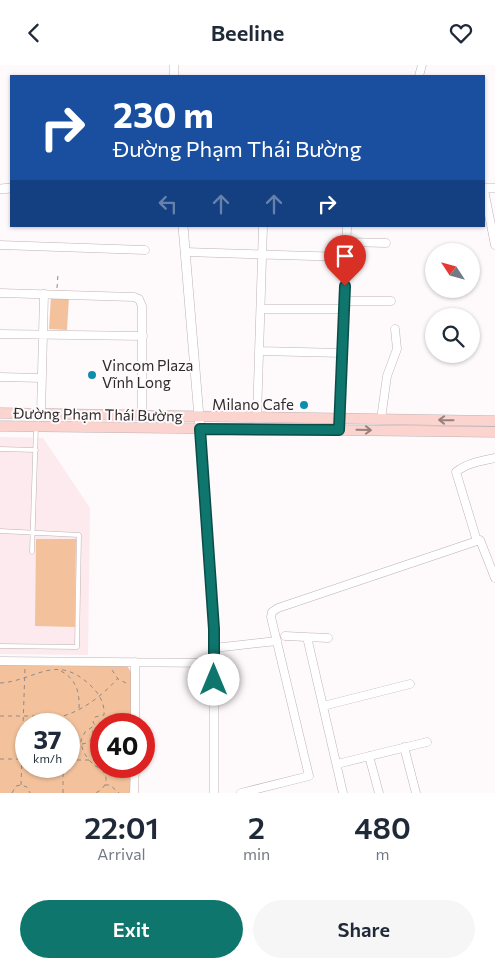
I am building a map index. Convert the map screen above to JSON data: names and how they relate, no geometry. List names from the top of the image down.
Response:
{
  "streets": {
    "main road": ["Đường Phạm Thái Bường"]
  },
  "places": ["Vincom Plaza Vĩnh Long", "Milano Cafe"],
  "north": "top left",
  "page": {
    "header": "Beeline",
    "turn": ["230 m", "Đường Phạm Thái Bường"],
    "speed": "37 km/h",
    "limit": "40",
    "eta": [
      "22:01",
      "Arrival",
      "2",
      "min",
      "480",
      "m"
    ],
    "buttons": ["Exit", "Share"]
  }
}
